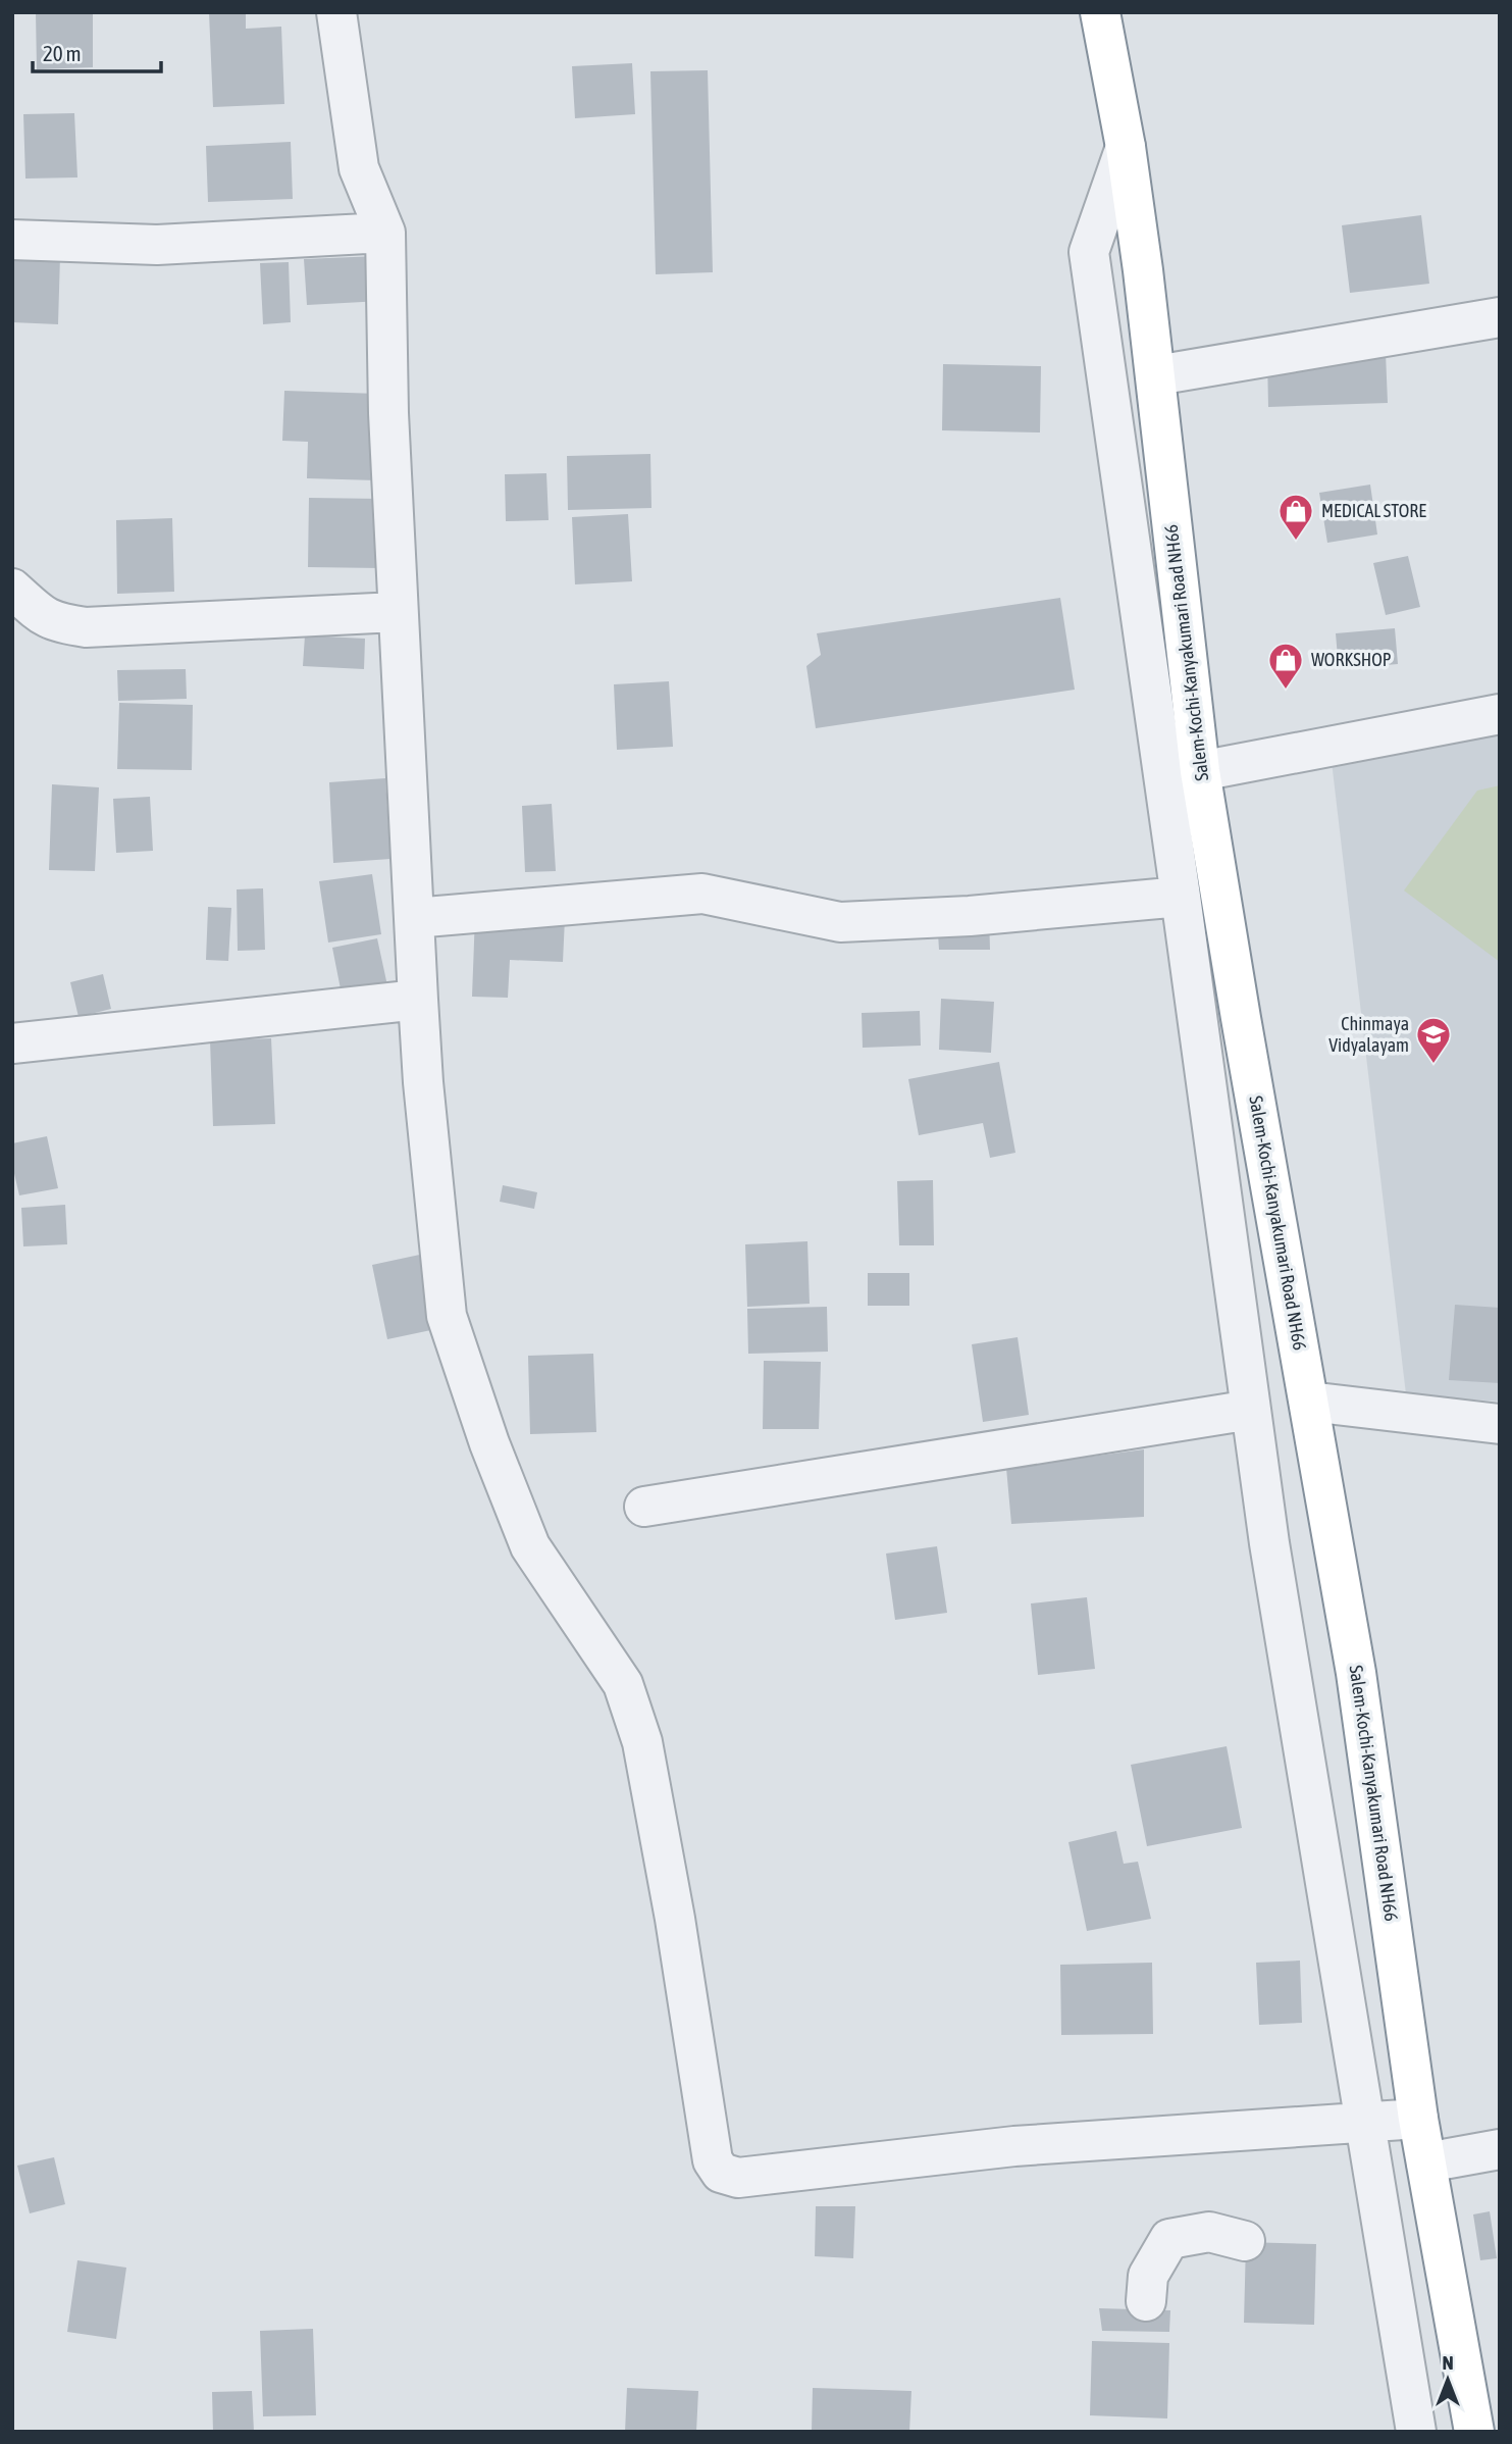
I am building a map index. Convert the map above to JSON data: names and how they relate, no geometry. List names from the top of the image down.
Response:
{
  "streets": {
    "highway": ["Salem-Kochi-Kanyakumari Road NH66"]
  },
  "places": {
    "shop": ["MEDICAL STORE", "WORKSHOP"],
    "school or university": ["Chinmaya Vidyalayam"]
  },
  "scale_bar": "20 m",
  "north": "top"
}
